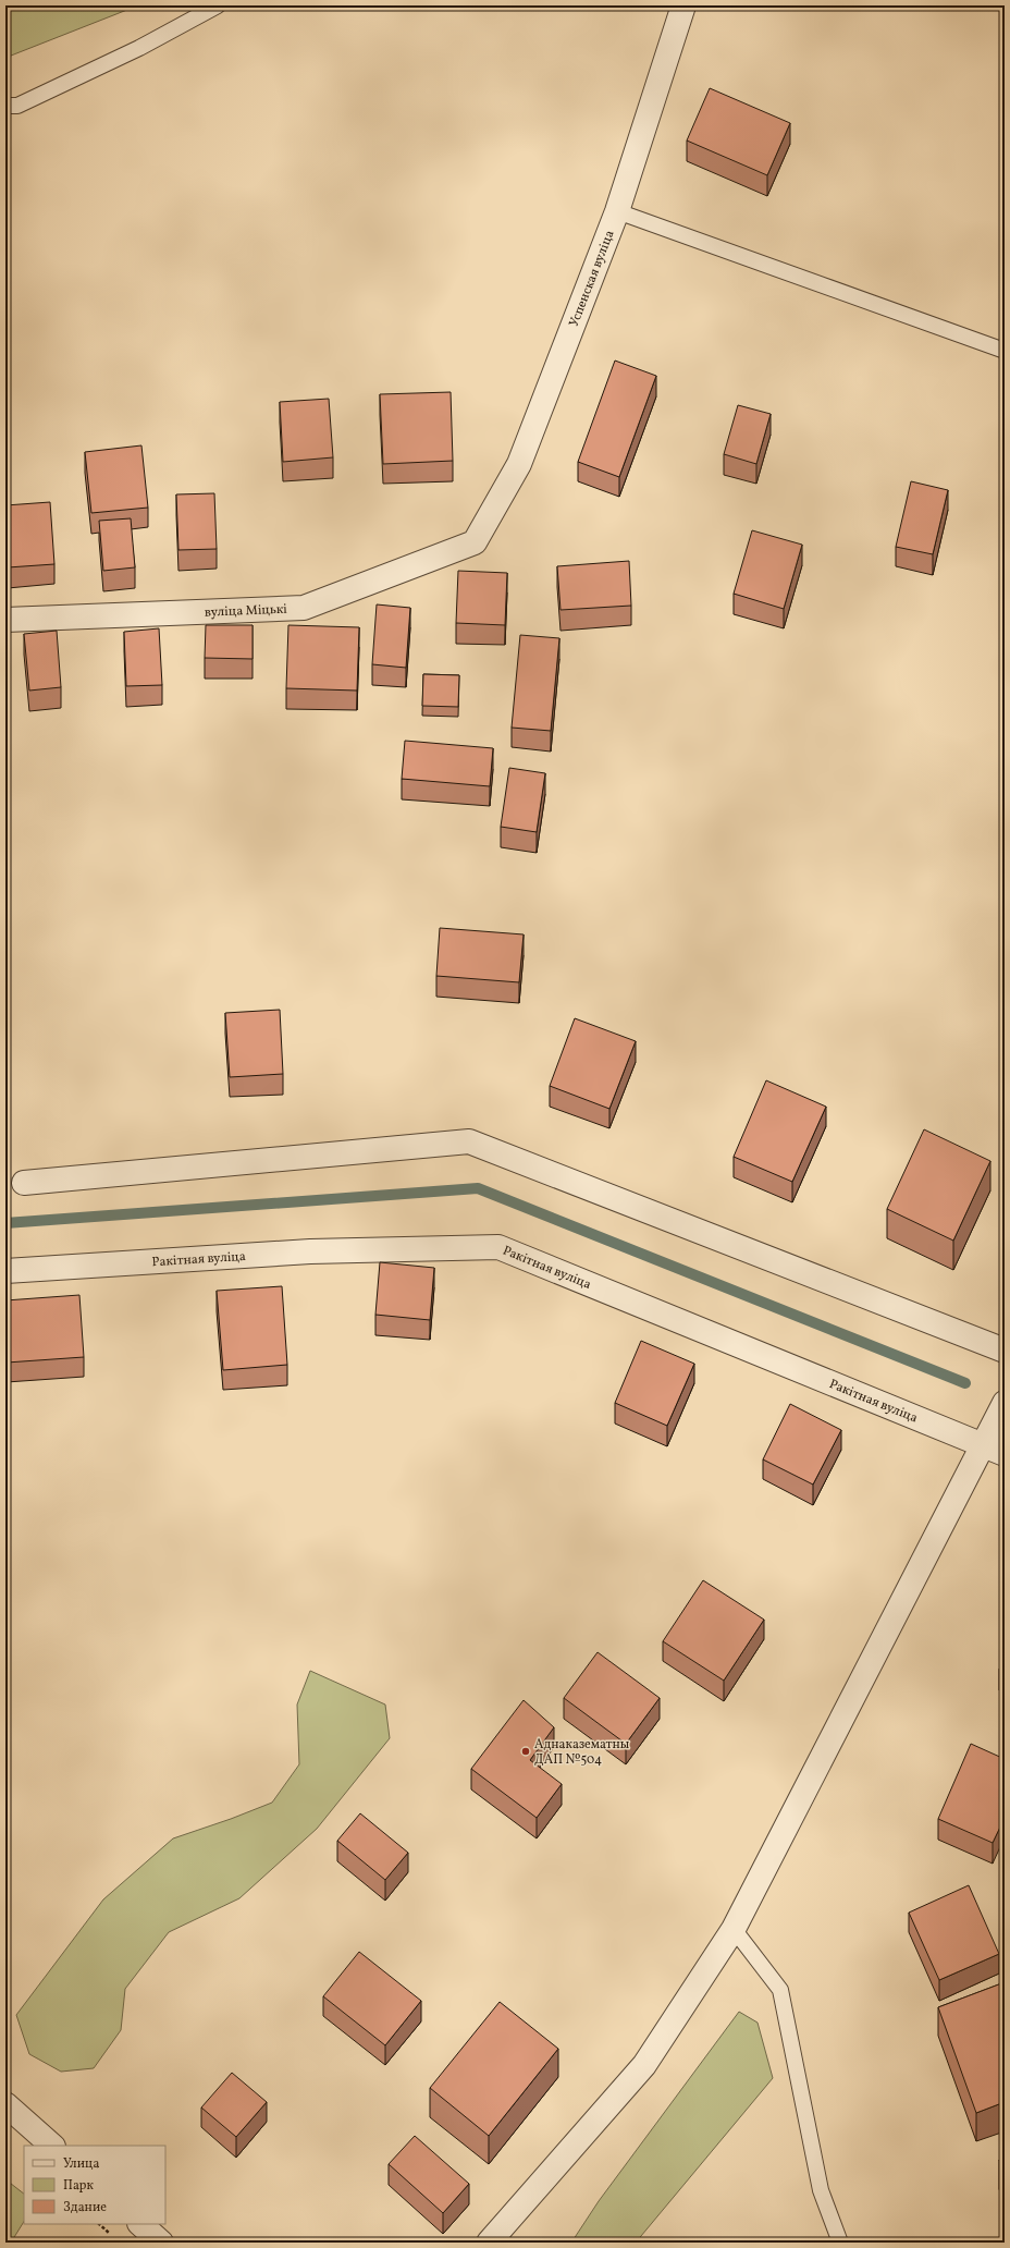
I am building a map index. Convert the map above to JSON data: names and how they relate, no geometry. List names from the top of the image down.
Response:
{
  "streets": {
    "street": ["Успенская вуліца", "вуліца Міцькі", "Ракітная вуліца"]
  },
  "crossings": [
    ["Успенская вуліца", "вуліца Міцькі"]
  ],
  "places": ["Аднаказематны ДАП №504"],
  "legend": ["Улица", "Парк", "Здание"]
}
